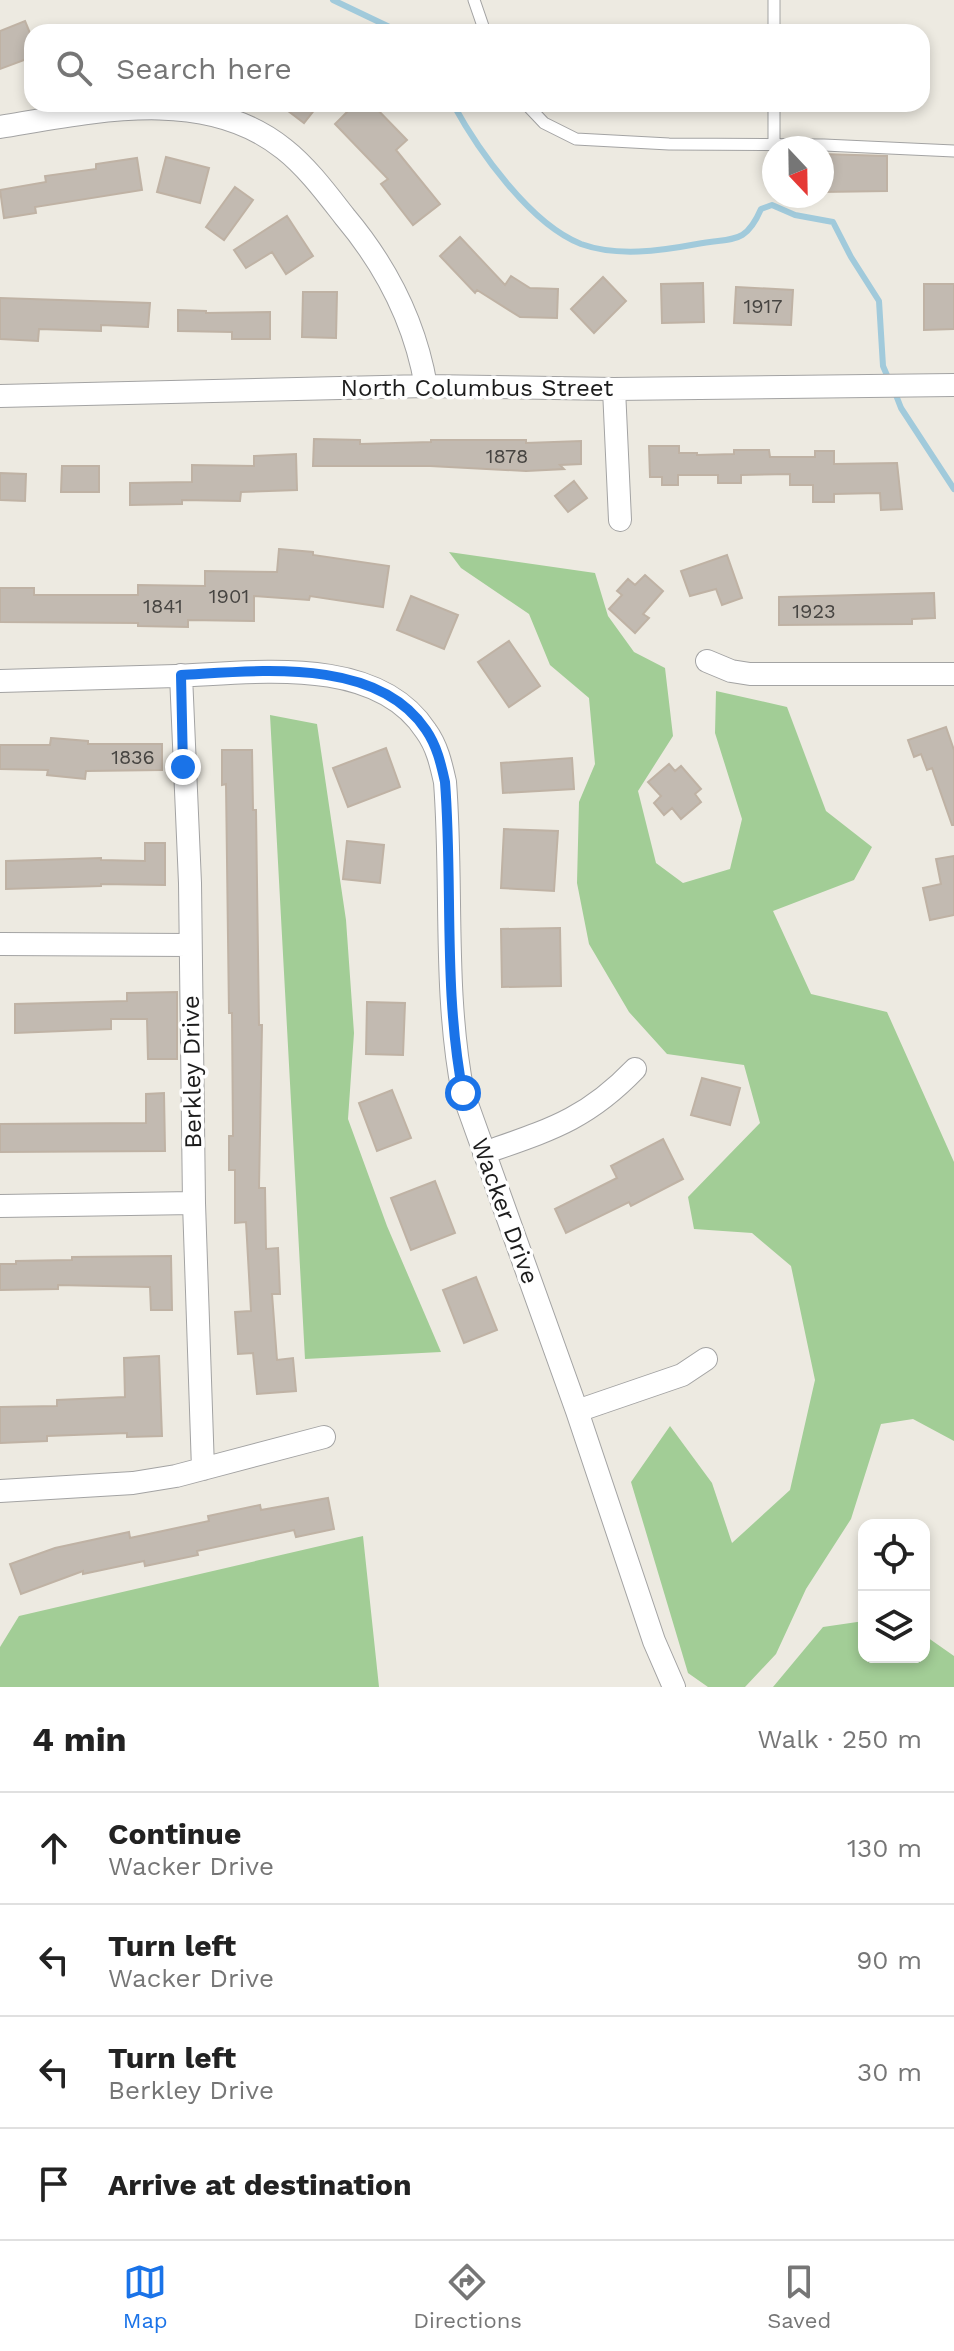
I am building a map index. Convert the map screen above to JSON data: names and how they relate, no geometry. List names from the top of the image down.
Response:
{
  "streets": {
    "street": ["North Columbus Street", "Berkley Drive", "Wacker Drive"]
  },
  "crossings": [
    ["Berkley Drive", "Wacker Drive"]
  ],
  "house_numbers": [
    "1917",
    "1878",
    "1901",
    "1841",
    "1923",
    "1836"
  ],
  "north": "bottom",
  "page": {
    "search": "Search here",
    "heading": ["4 min", "Walk · 250 m"],
    "list": [
      ["Continue", "Wacker Drive", "130 m"],
      ["Turn left", "Wacker Drive", "90 m"],
      ["Turn left", "Berkley Drive", "30 m"],
      "Arrive at destination"
    ],
    "nav": ["Map", "Directions", "Saved"]
  }
}
